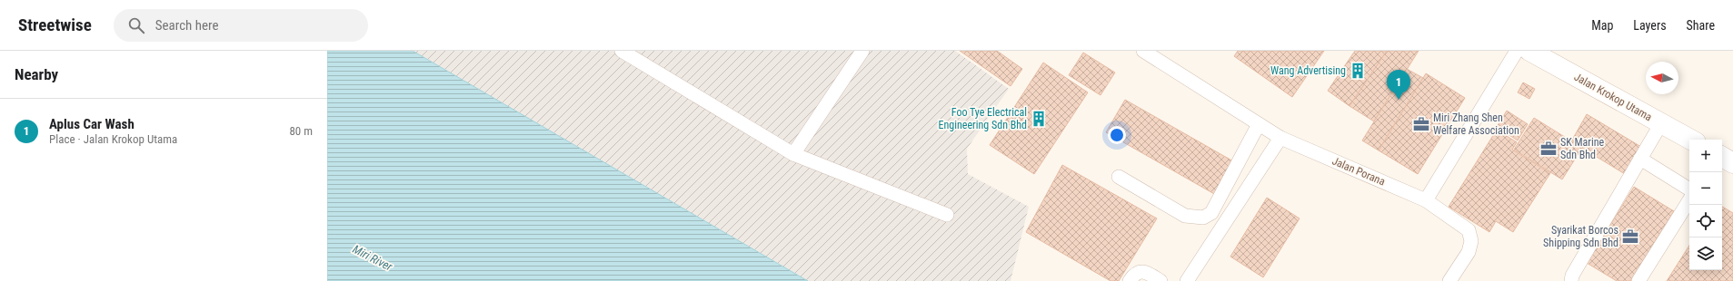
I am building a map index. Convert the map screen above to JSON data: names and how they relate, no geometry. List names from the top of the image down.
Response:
{
  "streets": {
    "street": ["Jalan Krokop Utama"],
    "lane": ["Jalan Porana"]
  },
  "water": ["Miri River"],
  "places": {
    "building": ["Wang Advertising", "Foo Tye Electrical Engineering Sdn Bhd"],
    "office": ["Miri Zhang Shen Welfare Association", "SK Marine Sdn Bhd", "Syarikat Borcos Shipping Sdn Bhd"]
  },
  "north": "left",
  "page": {
    "header": "Streetwise",
    "search": "Search here",
    "nav": ["Map", "Layers", "Share"],
    "heading": "Nearby",
    "pins": "1",
    "list": [
      {
        "mark": "1",
        "name": "Aplus Car Wash",
        "note": "Place · Jalan Krokop Utama",
        "value": "80 m"
      }
    ],
    "map_buttons": ["+", "−"]
  }
}
